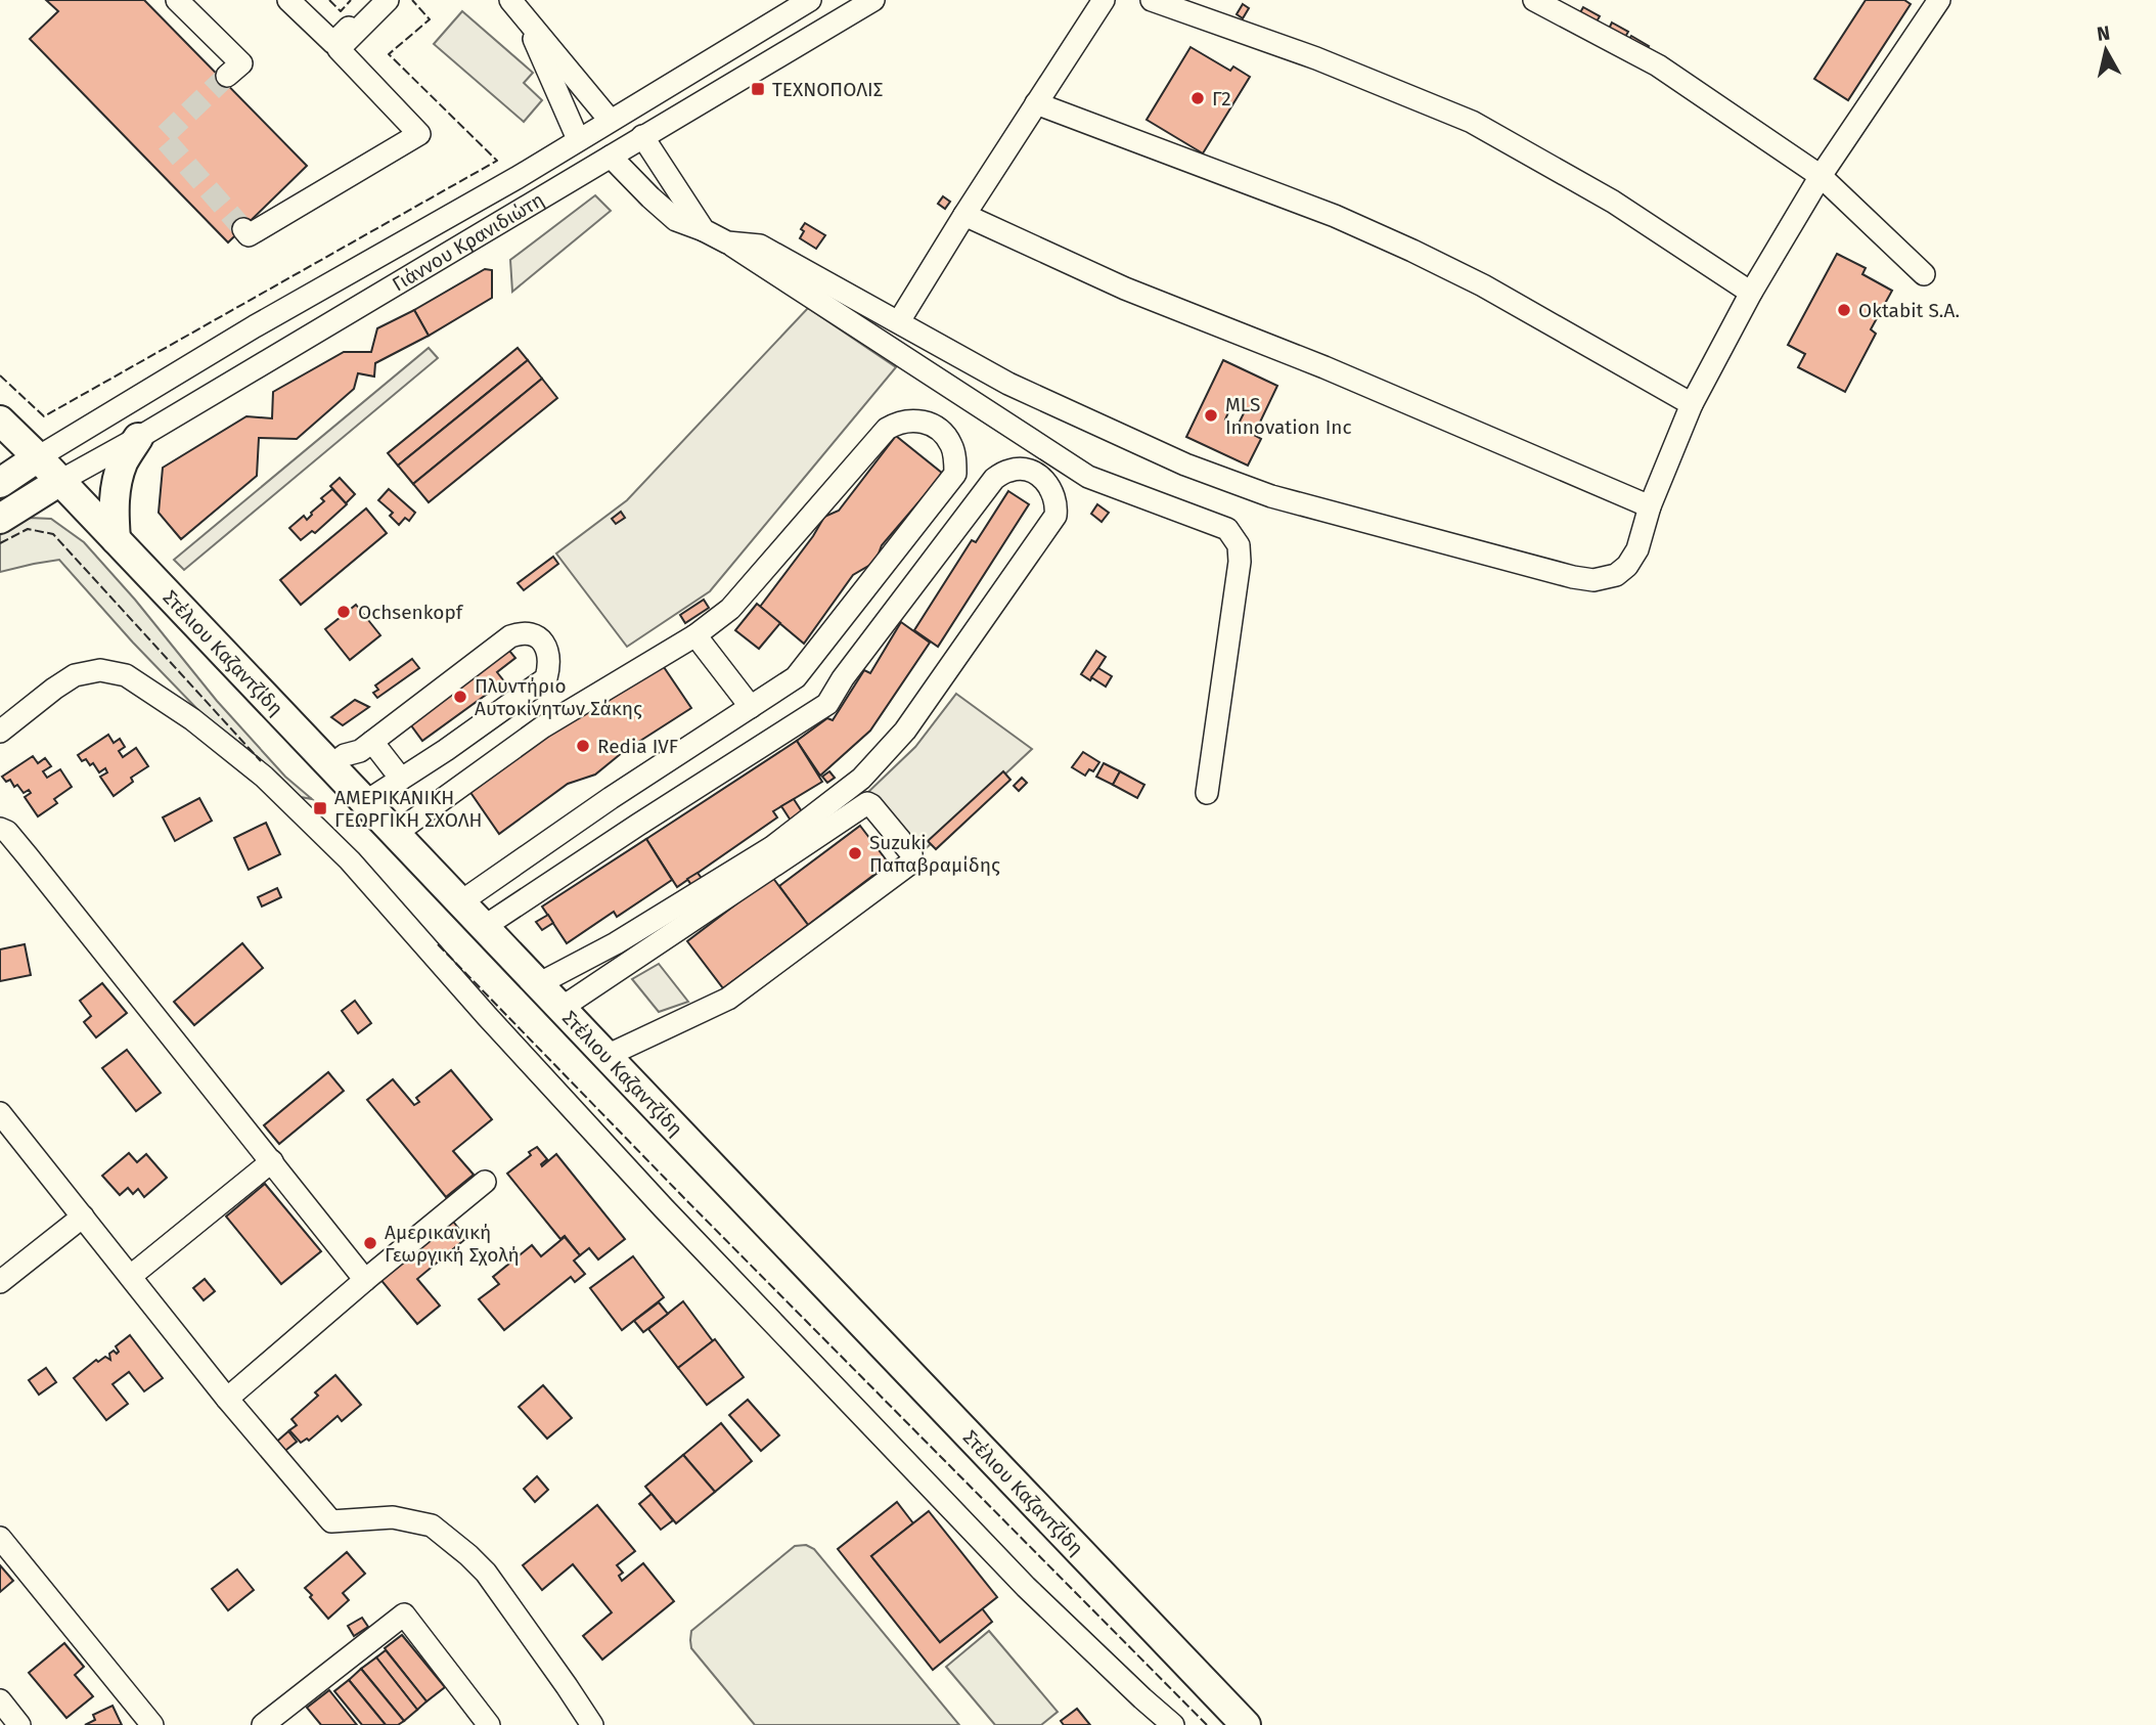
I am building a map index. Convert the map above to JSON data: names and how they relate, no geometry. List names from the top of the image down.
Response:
{
  "streets": {
    "main road": ["Στέλιου Καζαντζίδη"],
    "street": ["Γιάννου Κρανιδιώτη"]
  },
  "crossings": [
    ["Γιάννου Κρανιδιώτη", "Στέλιου Καζαντζίδη"]
  ],
  "places": {
    "transit": ["ΤΕΧΝΟΠΟΛΙΣ", "ΑΜΕΡΙΚΑΝΙΚΗ ΓΕΩΡΓΙΚΗ ΣΧΟΛΗ"],
    "other": [
      "Γ2",
      "Oktabit S.A.",
      "MLS Innovation Inc",
      "Ochsenkopf",
      "Πλυντήριο Αυτοκίνητων Σάκης",
      "Redia IVF",
      "Suzuki Παπαβραμίδης",
      "Αμερικανική Γεωργική Σχολή"
    ]
  },
  "north": "top"
}
